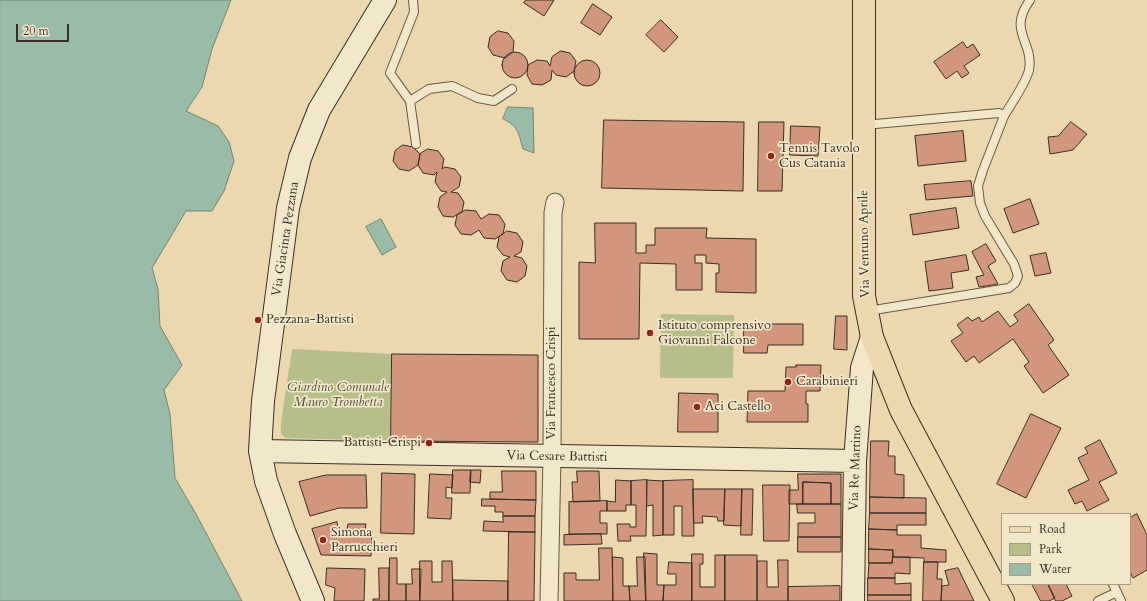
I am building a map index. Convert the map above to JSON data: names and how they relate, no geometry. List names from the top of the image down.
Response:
{
  "streets": {
    "main road": [
      "Via Giacinta Pezzana",
      "Via Ventuno Aprile",
      "Via Cesare Battisti",
      "Via Re Martino"
    ],
    "street": ["Via Francesco Crispi"]
  },
  "crossings": [
    ["Via Giacinta Pezzana", "Via Cesare Battisti"],
    ["Via Ventuno Aprile", "Via Re Martino"],
    ["Via Francesco Crispi", "Via Cesare Battisti"],
    ["Via Cesare Battisti", "Via Re Martino"]
  ],
  "parks": ["Giardino Comunale Mauro Trombetta"],
  "places": [
    "Tennis Tavolo Cus Catania",
    "Pezzana-Battisti",
    "Istituto comprensivo Giovanni Falcone",
    "Carabinieri",
    "Aci Castello",
    "Battisti-Crispi",
    "Simona Parrucchieri"
  ],
  "legend": ["Road", "Park", "Water"],
  "scale_bar": "20 m"
}
